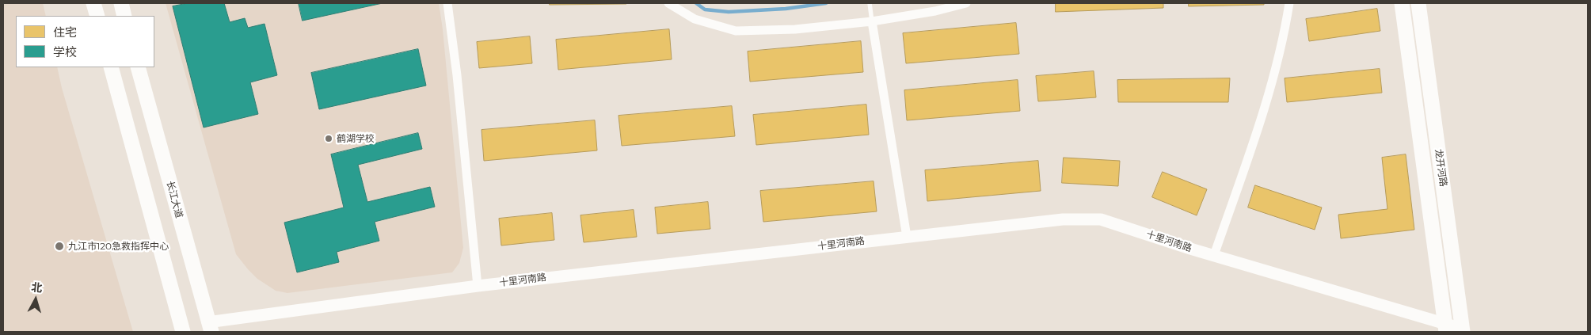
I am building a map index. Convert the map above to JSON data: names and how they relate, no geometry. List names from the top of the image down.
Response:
{
  "streets": {
    "main road": ["龙开河路", "长江大道"],
    "street": ["十里河南路"]
  },
  "crossings": [
    ["龙开河路", "十里河南路"],
    ["长江大道", "十里河南路"]
  ],
  "places": ["鹤湖学校", "九江市120急救指挥中心"],
  "legend": ["住宅", "学校"],
  "north": "top"
}
